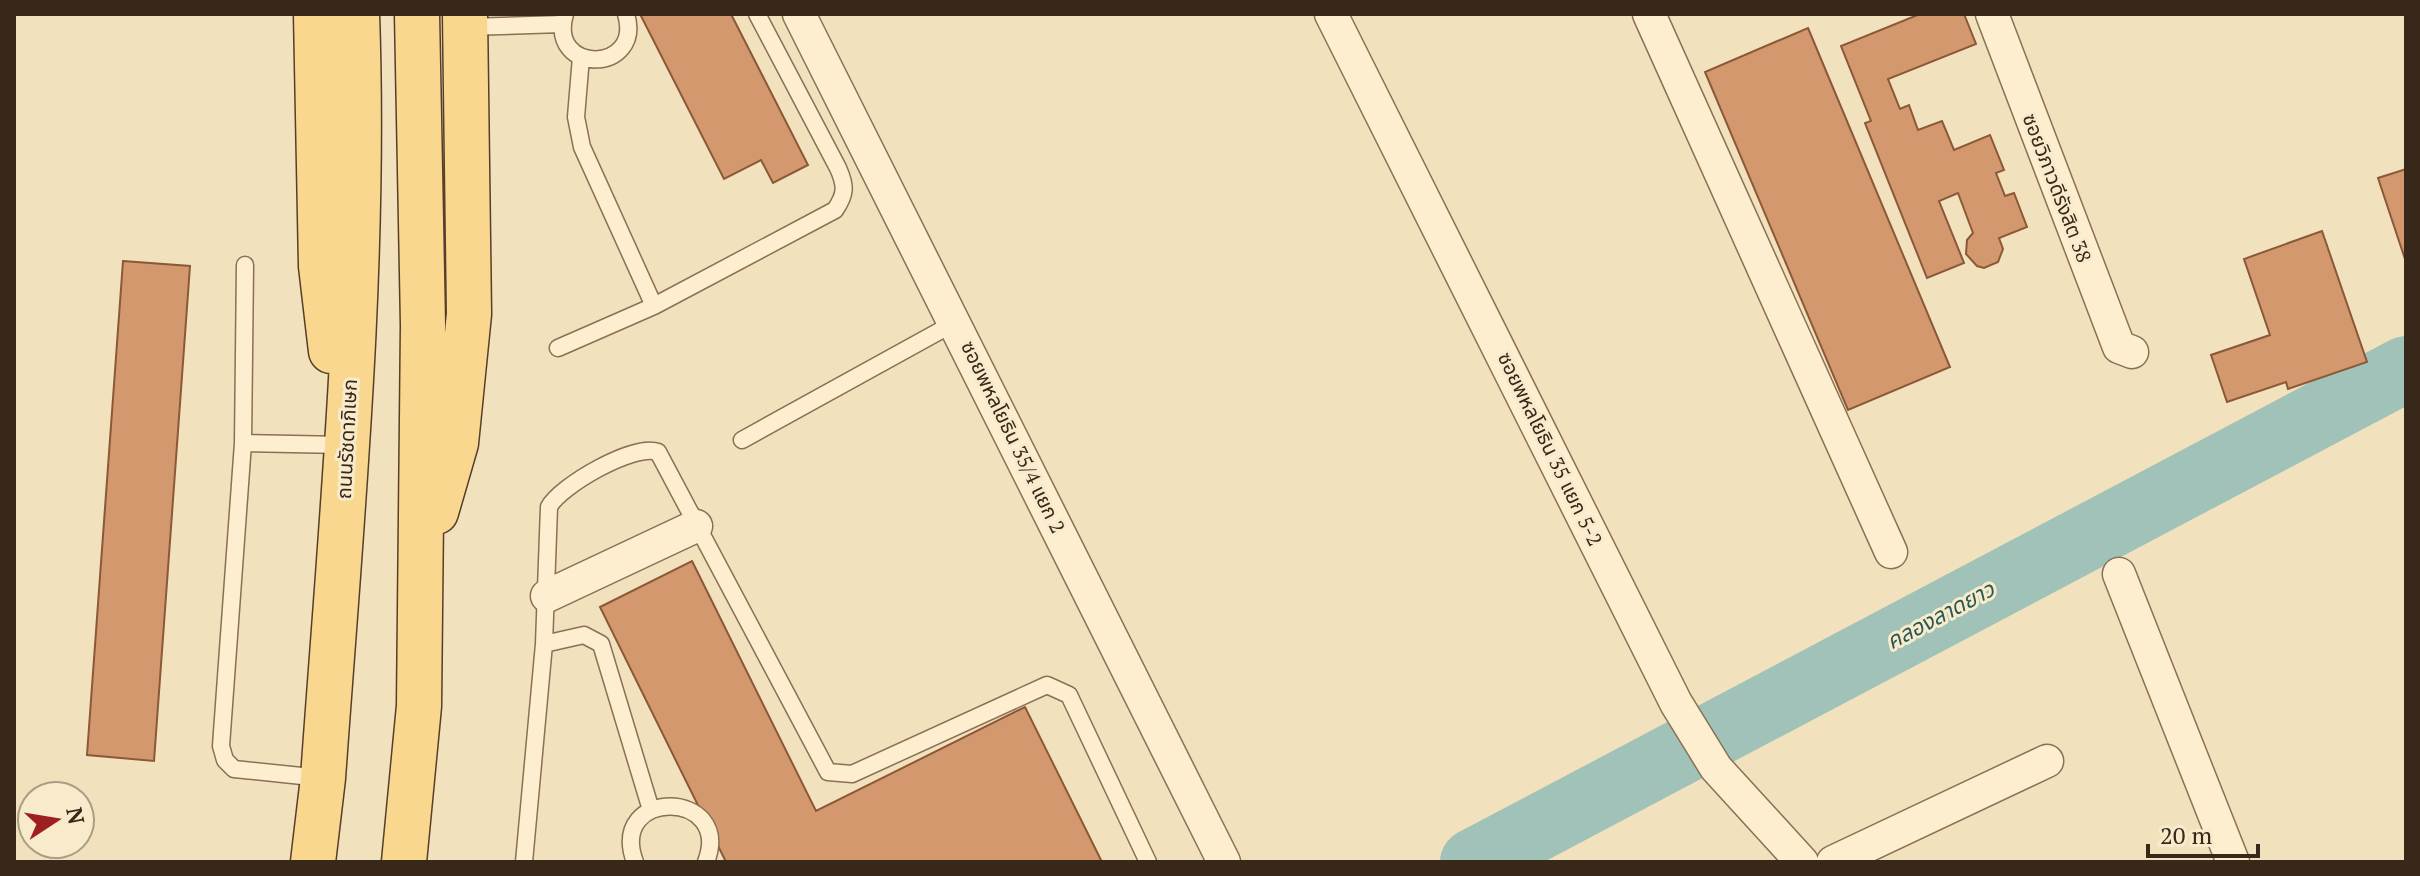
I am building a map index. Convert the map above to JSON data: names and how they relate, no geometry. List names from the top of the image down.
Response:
{
  "streets": {
    "main road": ["ถนนรัชดาภิเษก"],
    "street": ["ซอยวิภาวดีรังสิต 38", "ซอยพหลโยธิน 35/4 แยก 2", "ซอยพหลโยธิน 35 แยก 5-2"]
  },
  "water": ["คลองลาดยาว"],
  "scale_bar": "20 m",
  "north": "right"
}
